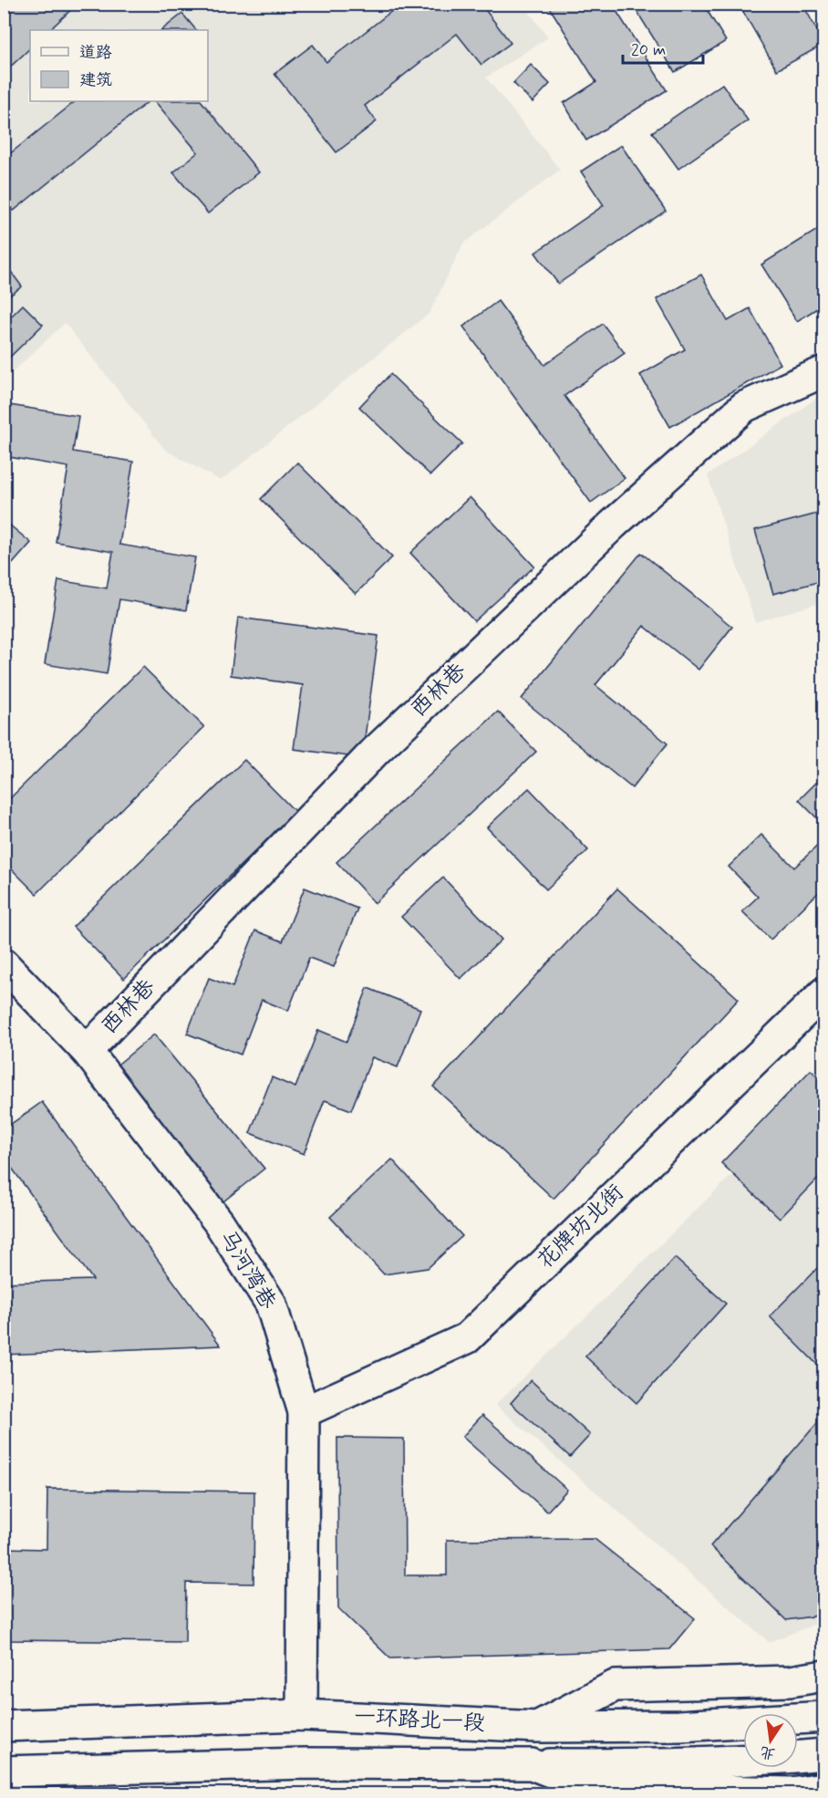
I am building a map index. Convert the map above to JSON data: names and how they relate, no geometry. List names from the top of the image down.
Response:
{
  "streets": {
    "street": [
      "西林巷",
      "花牌坊北街",
      "马河湾巷",
      "一环路北一段"
    ]
  },
  "crossings": [
    ["西林巷", "马河湾巷"],
    ["花牌坊北街", "马河湾巷"],
    ["马河湾巷", "一环路北一段"]
  ],
  "legend": ["道路", "建筑"],
  "scale_bar": "20 m",
  "north": "bottom"
}
